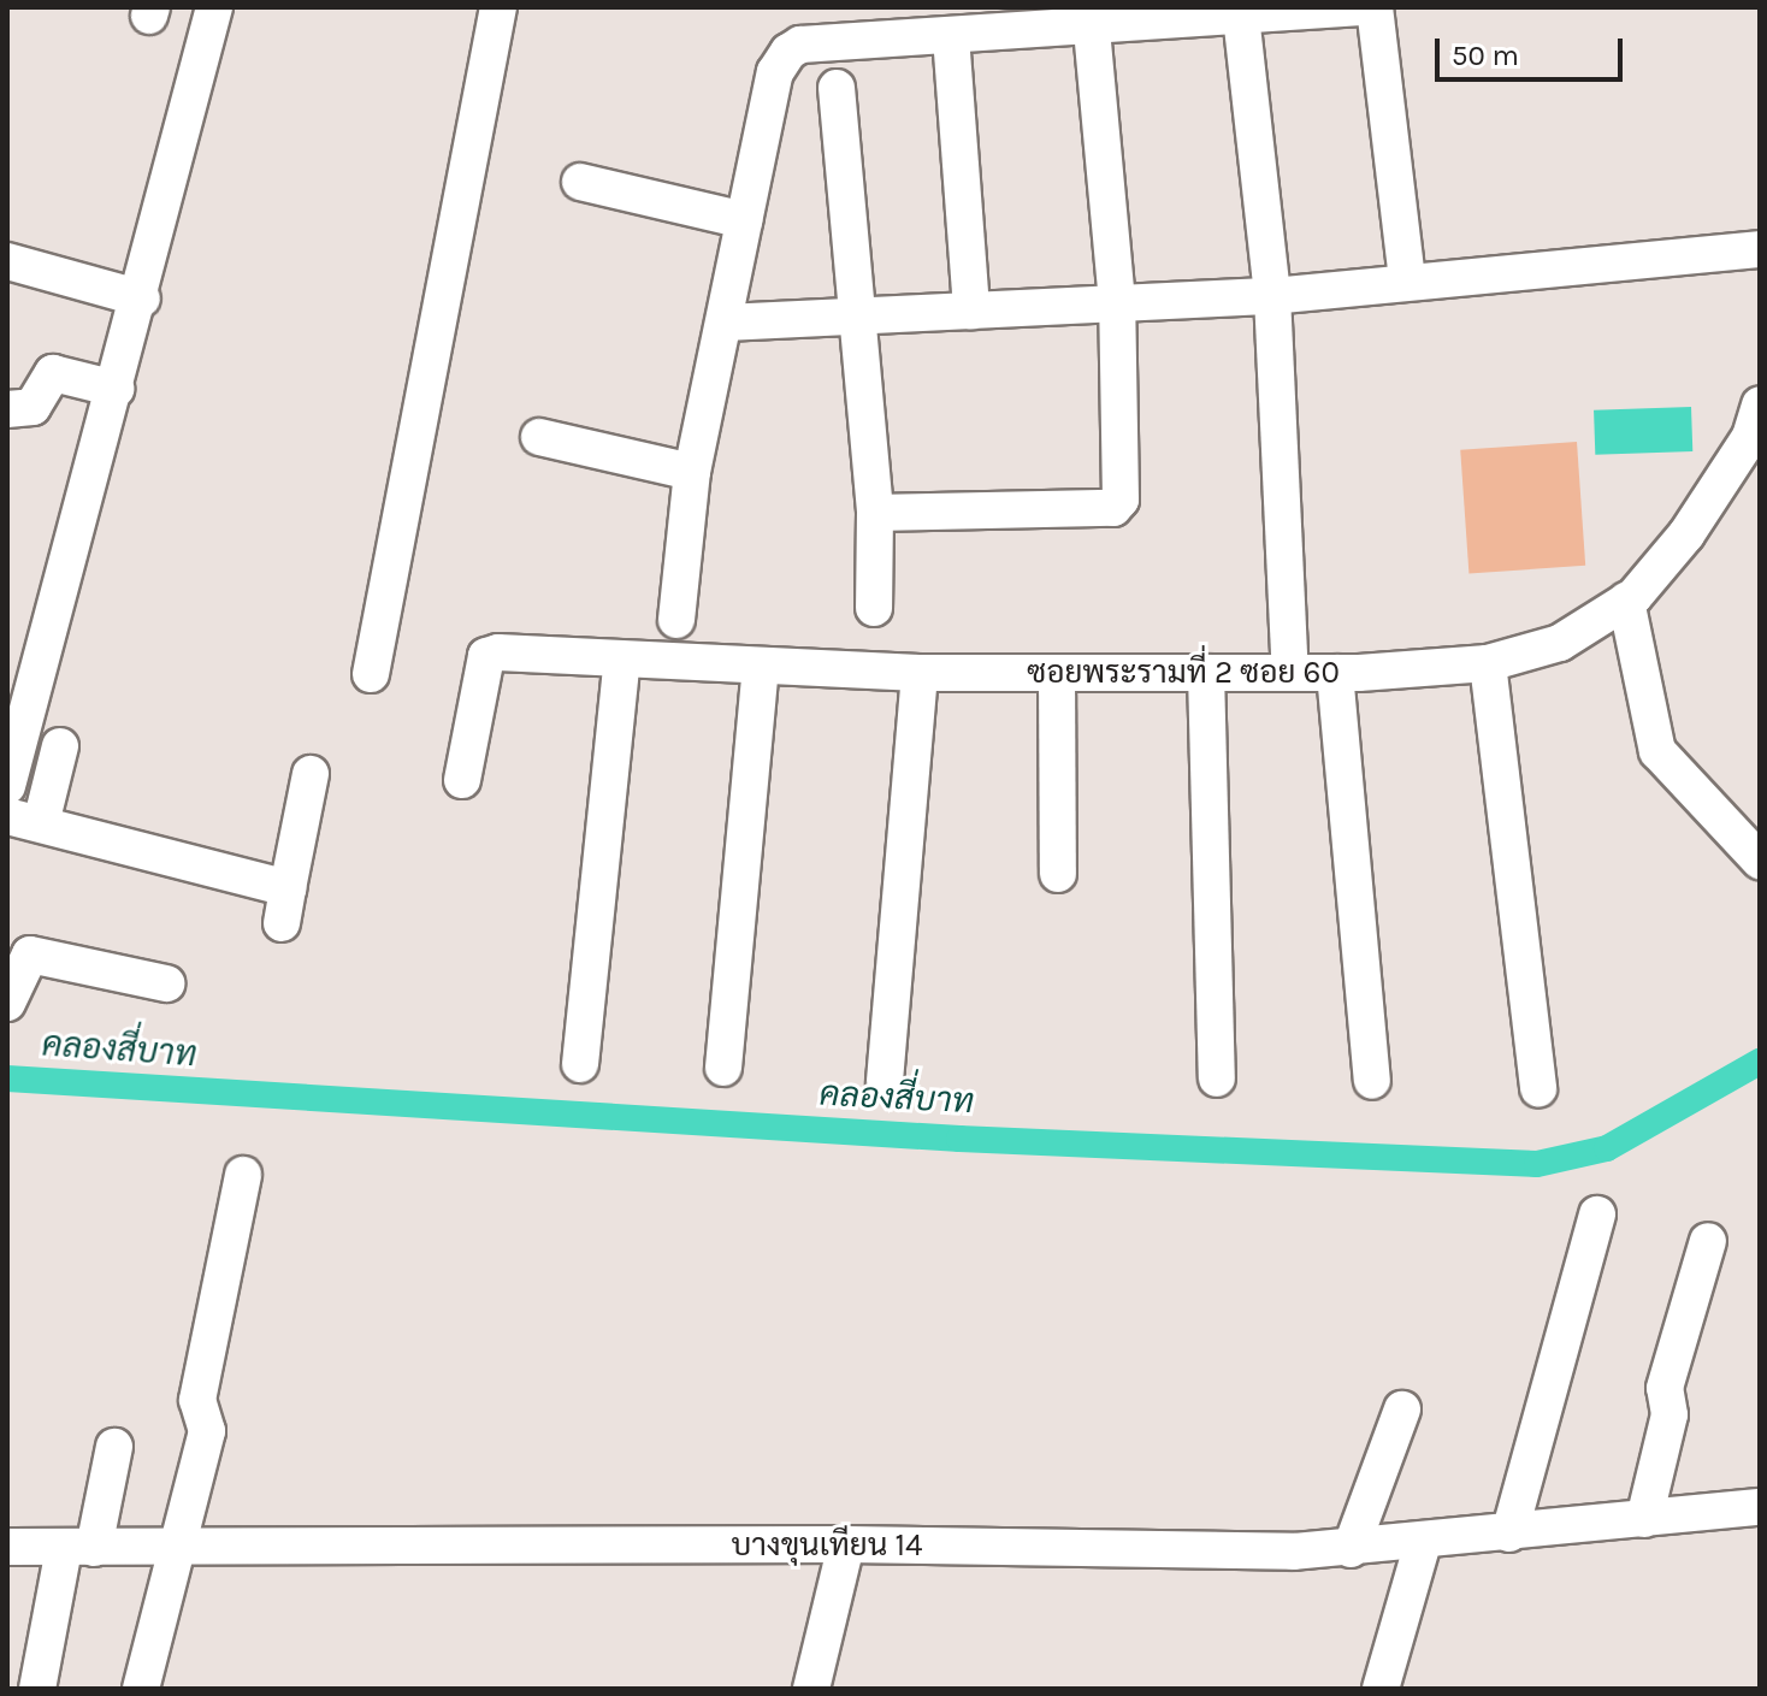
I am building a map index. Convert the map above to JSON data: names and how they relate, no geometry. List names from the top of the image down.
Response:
{
  "streets": {
    "street": ["ซอยพระรามที่ 2 ซอย 60", "บางขุนเทียน 14"]
  },
  "water": ["คลองสี่บาท"],
  "scale_bar": "50 m"
}
